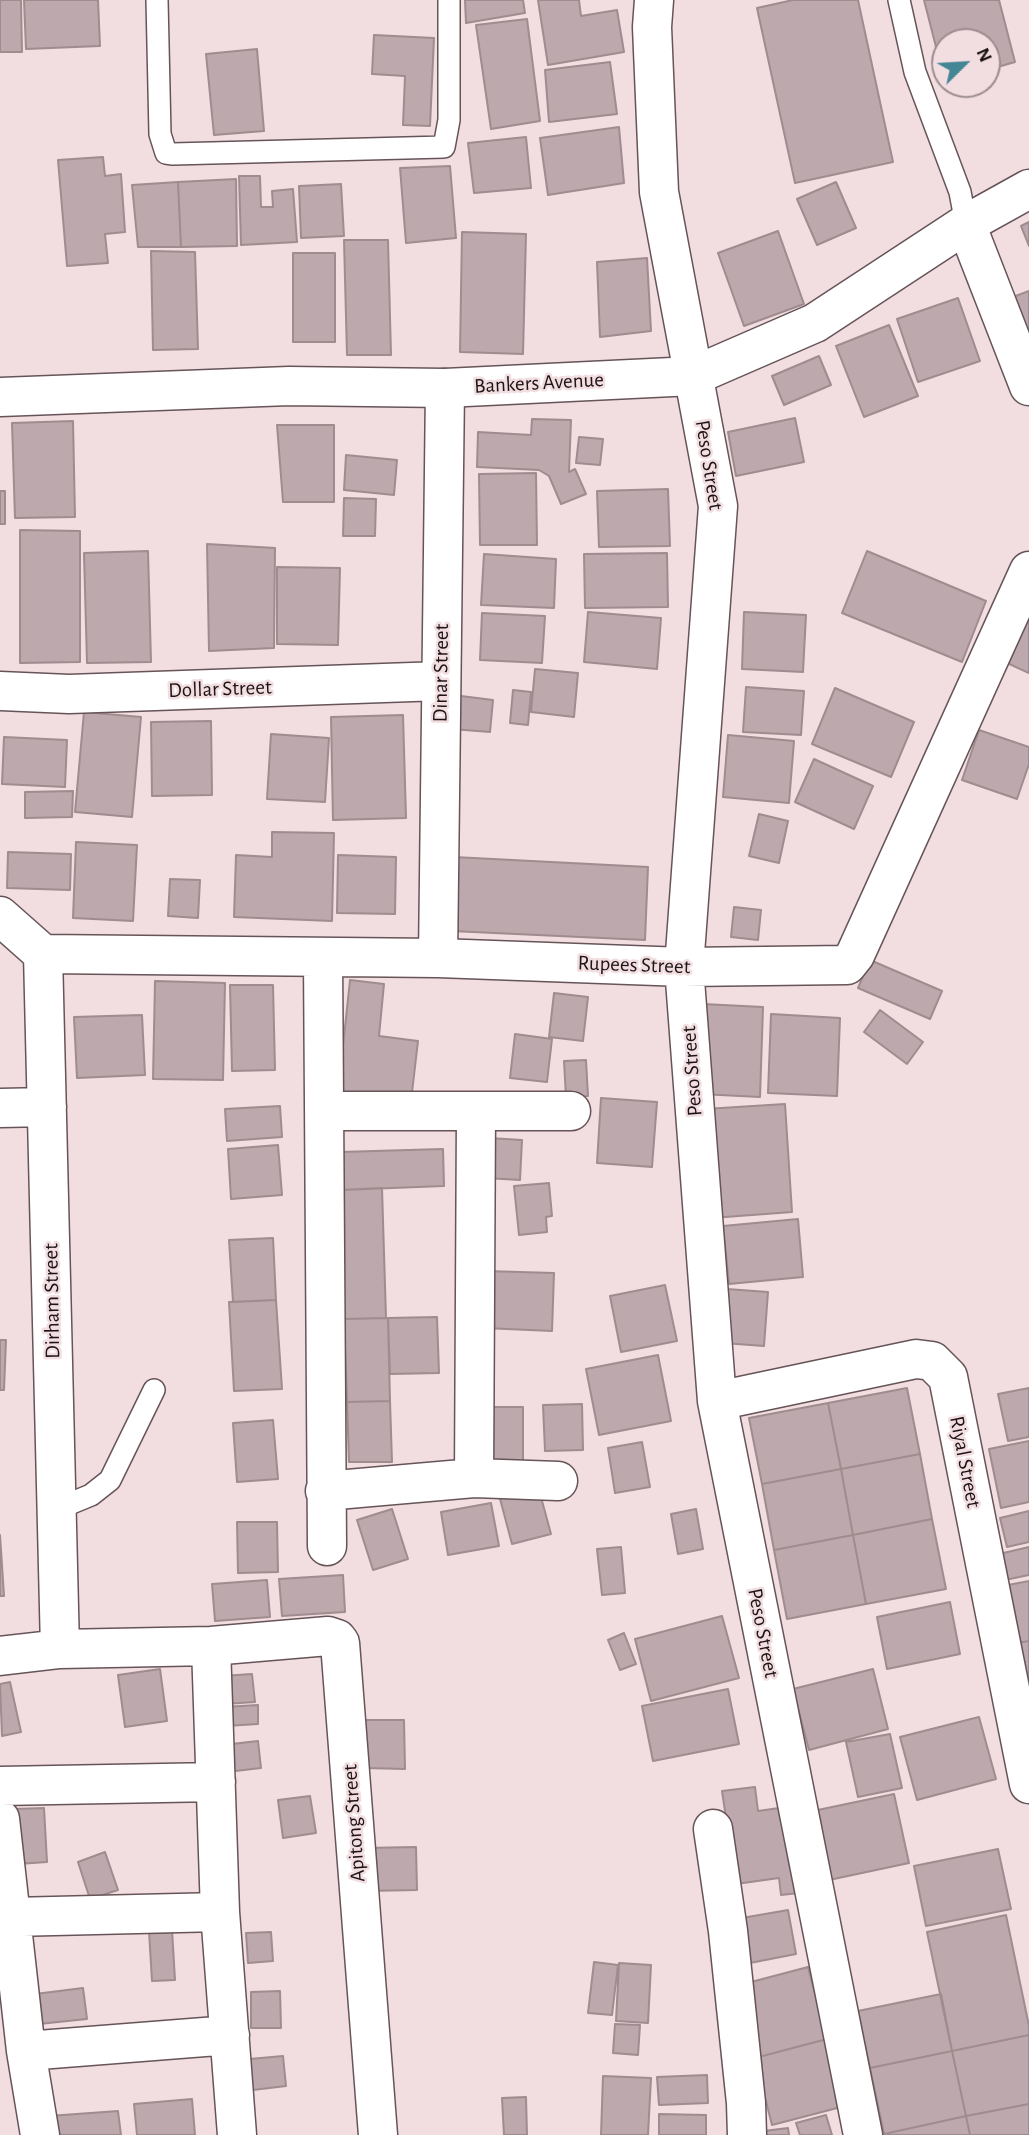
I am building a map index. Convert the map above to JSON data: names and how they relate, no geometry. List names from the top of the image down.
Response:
{
  "streets": {
    "street": [
      "Bankers Avenue",
      "Peso Street",
      "Dinar Street",
      "Dollar Street",
      "Rupees Street",
      "Dirham Street",
      "Riyal Street",
      "Apitong Street"
    ]
  },
  "crossings": [
    ["Bankers Avenue", "Peso Street"],
    ["Bankers Avenue", "Dinar Street"],
    ["Peso Street", "Rupees Street"],
    ["Peso Street", "Riyal Street"],
    ["Dinar Street", "Dollar Street"],
    ["Dinar Street", "Rupees Street"],
    ["Rupees Street", "Dirham Street"]
  ],
  "north": "top right"
}
